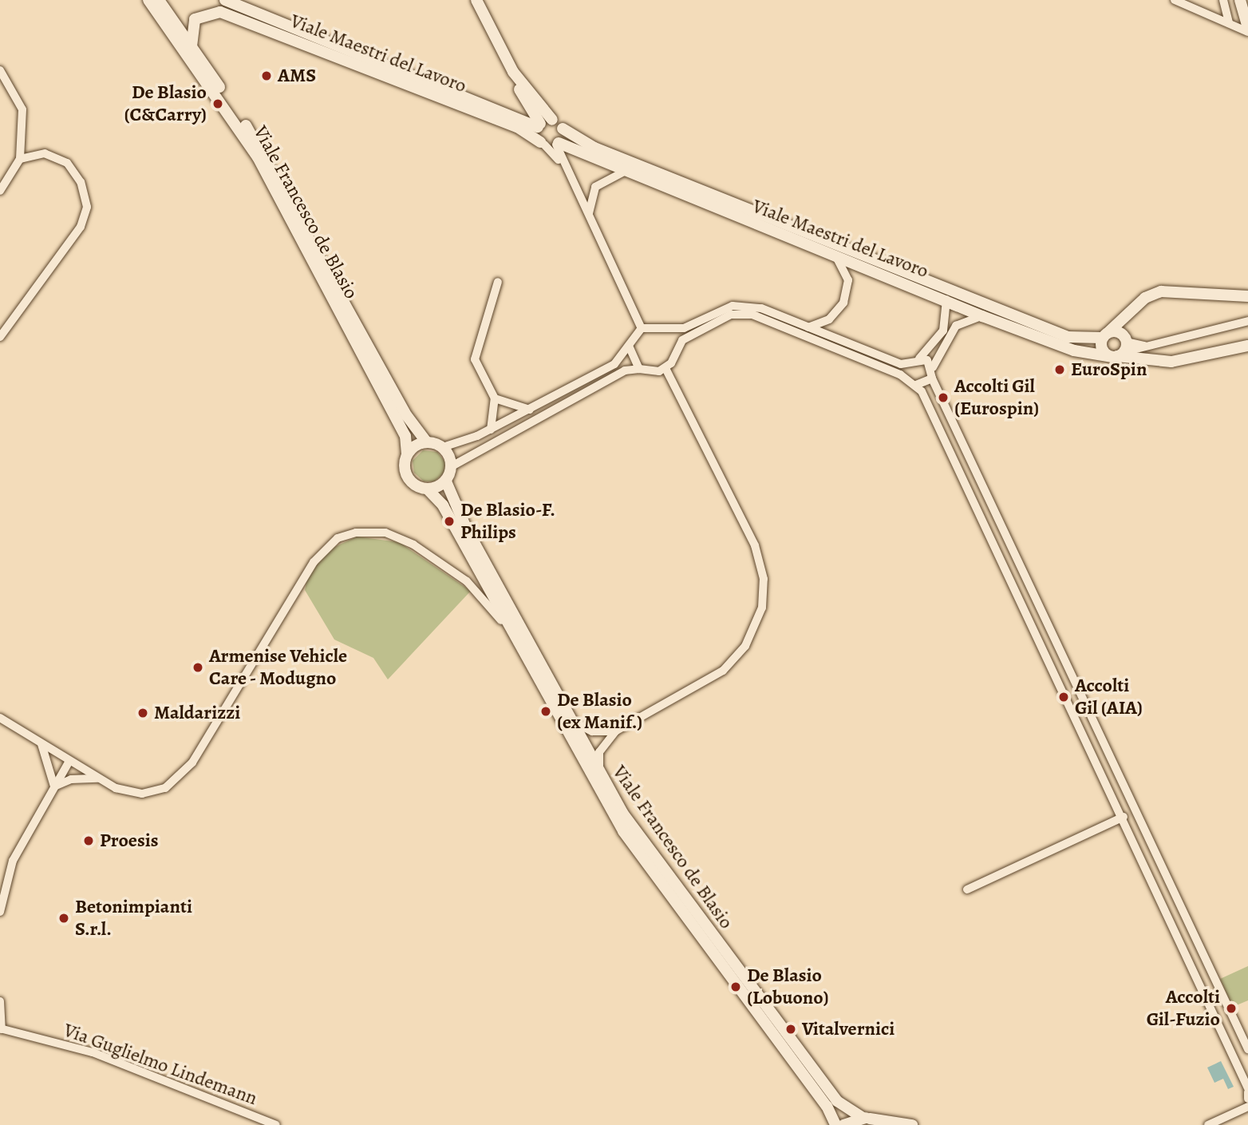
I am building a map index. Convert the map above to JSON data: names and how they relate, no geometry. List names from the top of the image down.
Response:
{
  "streets": {
    "street": ["Viale Maestri del Lavoro", "Viale Francesco de Blasio", "Via Guglielmo Lindemann"]
  },
  "crossings": [
    ["Viale Maestri del Lavoro", "Viale Francesco de Blasio"]
  ],
  "places": [
    "AMS",
    "De Blasio (C&Carry)",
    "EuroSpin",
    "Accolti Gil (Eurospin)",
    "De Blasio-F. Philips",
    "Armenise Vehicle Care - Modugno",
    "Accolti Gil (AIA)",
    "De Blasio (ex Manif.)",
    "Maldarizzi",
    "Proesis",
    "Betonimpianti S.r.l.",
    "De Blasio (Lobuono)",
    "Accolti Gil-Fuzio",
    "Vitalvernici"
  ]
}
